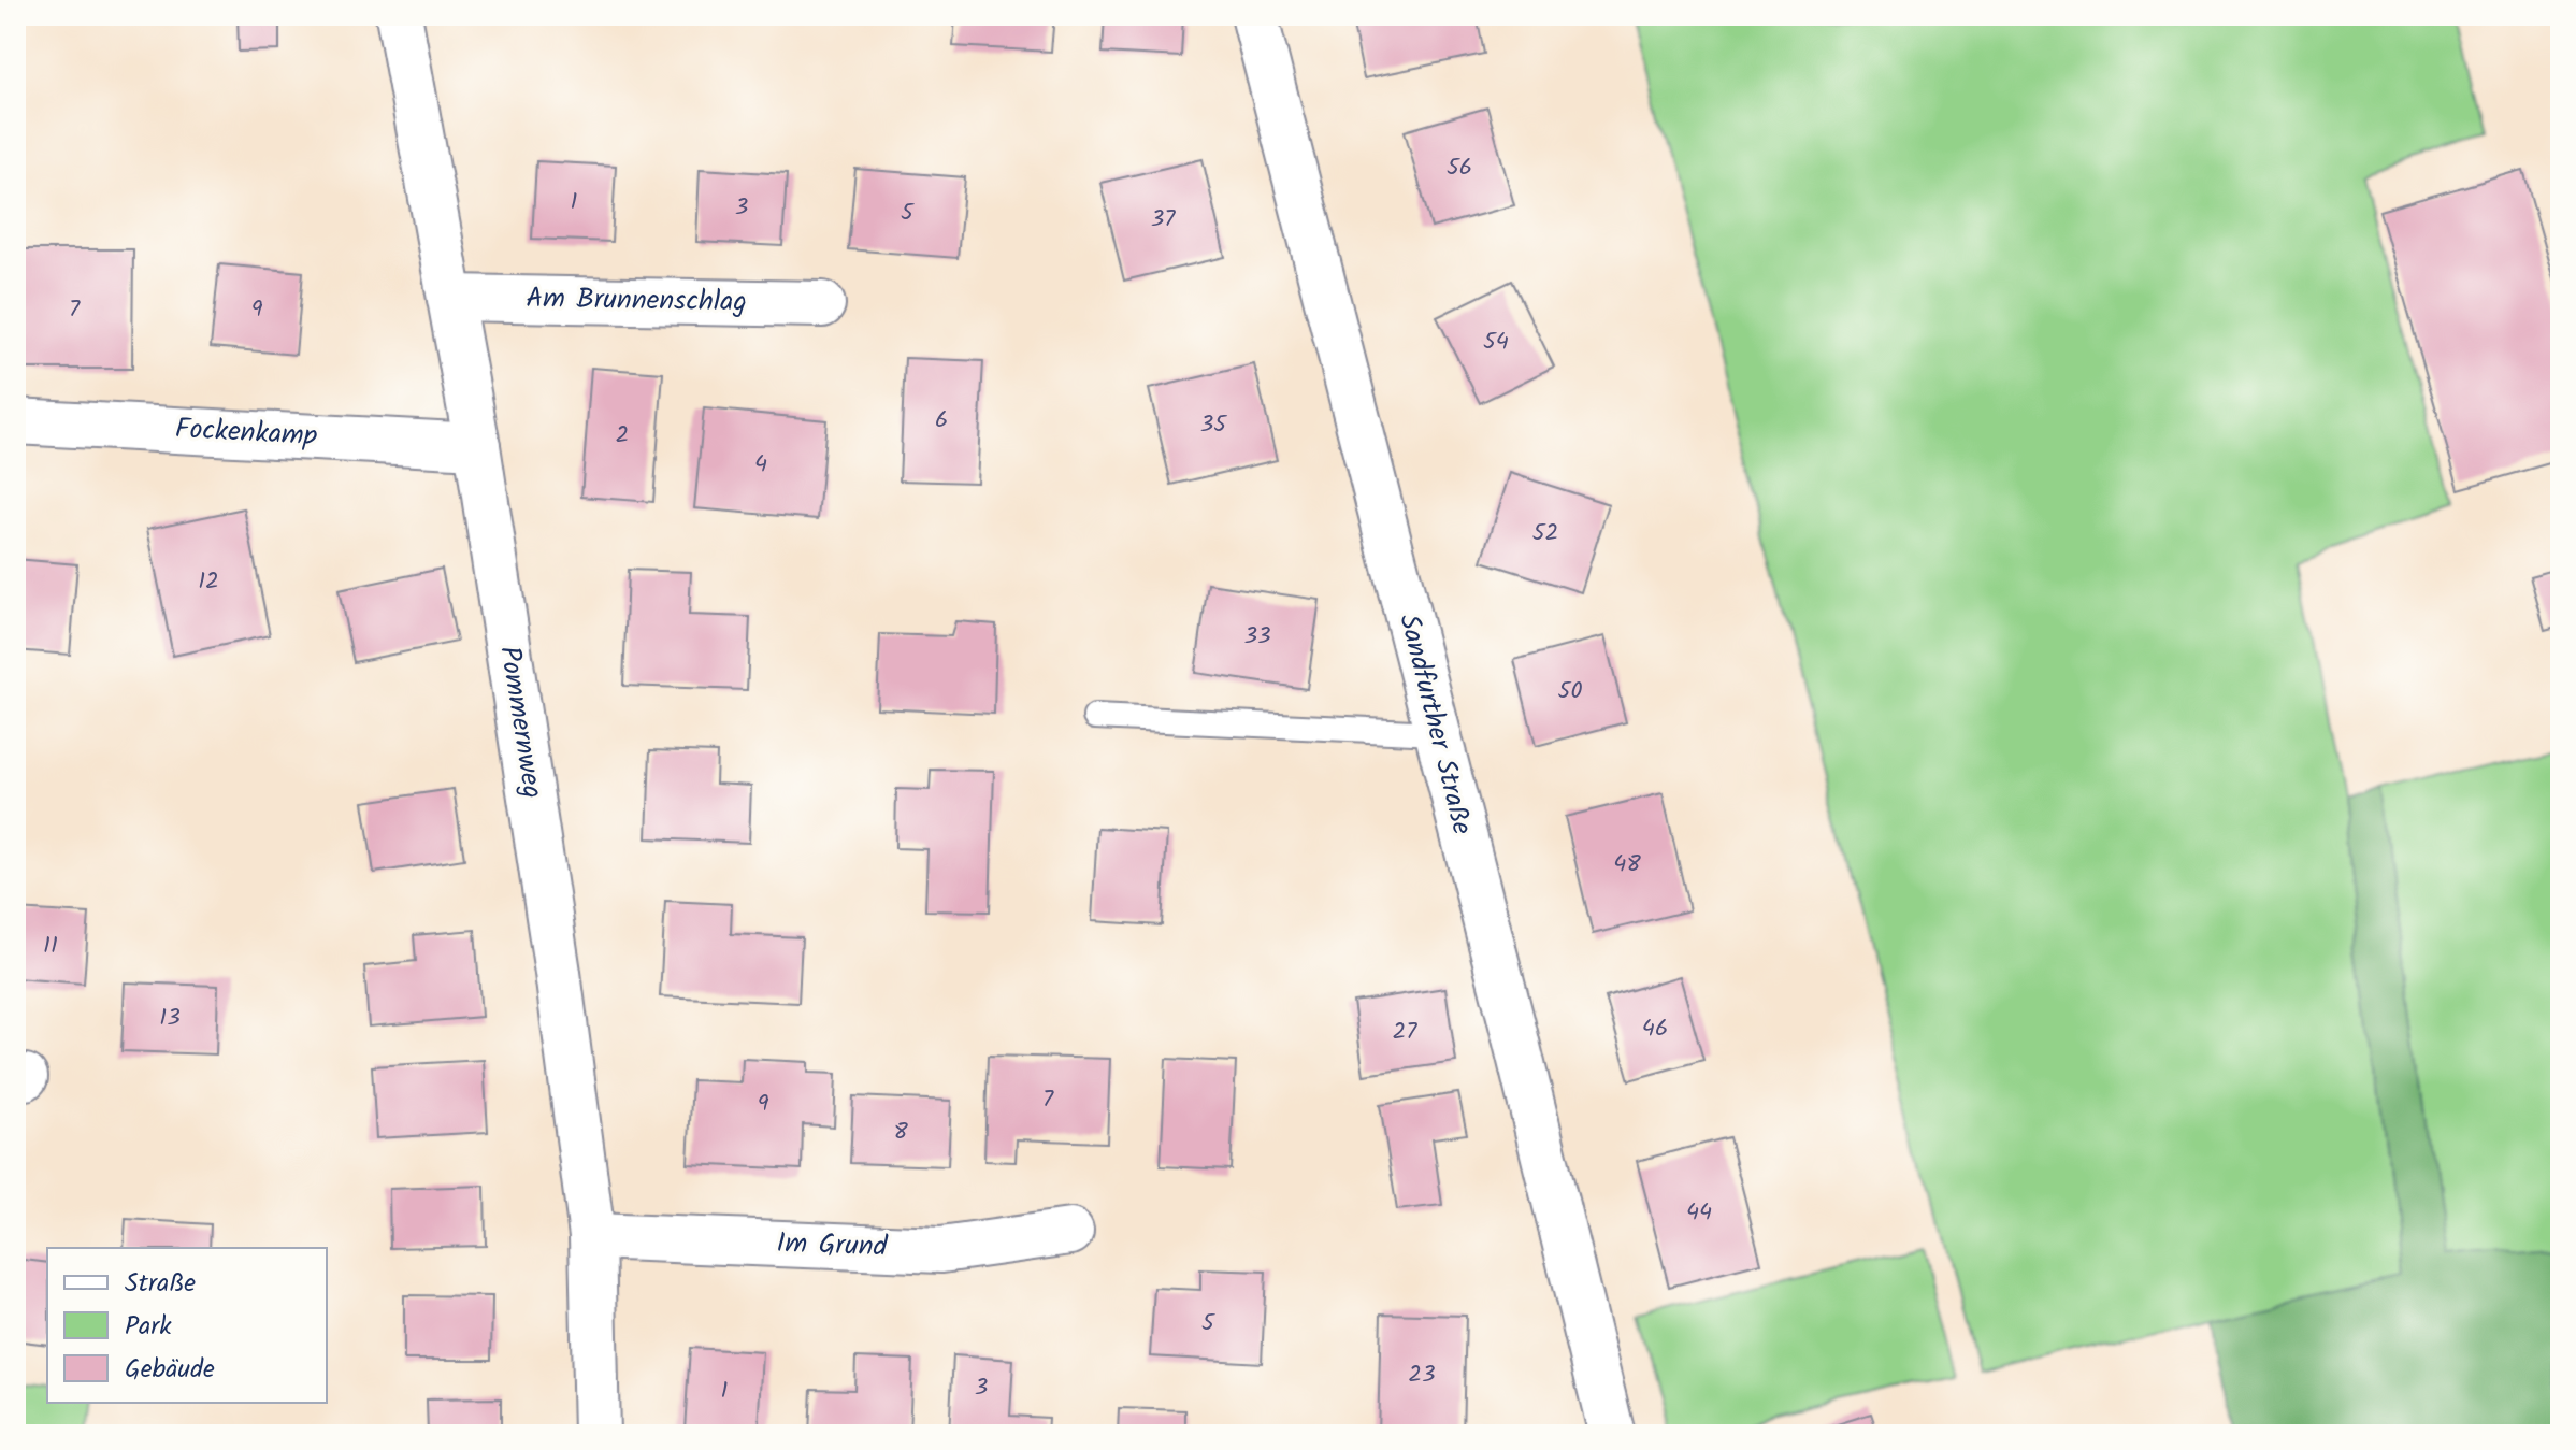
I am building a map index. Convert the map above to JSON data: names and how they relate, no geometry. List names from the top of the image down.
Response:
{
  "streets": {
    "street": [
      "Am Brunnenschlag",
      "Fockenkamp",
      "Pommernweg",
      "Sandfurther Straße",
      "Im Grund"
    ]
  },
  "crossings": [
    ["Am Brunnenschlag", "Pommernweg"],
    ["Fockenkamp", "Pommernweg"],
    ["Pommernweg", "Im Grund"]
  ],
  "house_numbers": [
    "56",
    "1",
    "3",
    "5",
    "37",
    "7",
    "9",
    "54",
    "6",
    "35",
    "2",
    "4",
    "52",
    "12",
    "33",
    "50",
    "48",
    "11",
    "13",
    "46",
    "27",
    "7",
    "9",
    "8",
    "44",
    "5",
    "23",
    "3",
    "1"
  ],
  "legend": ["Straße", "Park", "Gebäude"]
}
